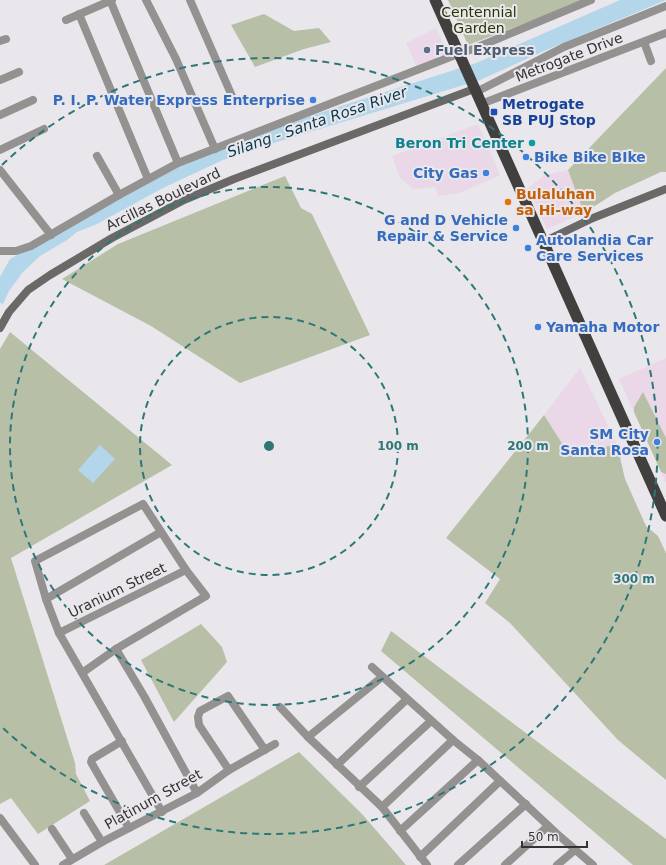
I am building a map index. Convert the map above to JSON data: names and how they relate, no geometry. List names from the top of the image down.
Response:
{
  "streets": {
    "main road": ["Arcillas Boulevard"],
    "street": ["Metrogate Drive", "Uranium Street", "Platinum Street"]
  },
  "crossings": [
    ["Metrogate Drive", "Arcillas Boulevard"]
  ],
  "water": ["Silang - Santa Rosa River"],
  "parks": ["Centennial Garden"],
  "places": {
    "other": [
      "Fuel Express",
      "P. I. P. Water Express Enterprise",
      "Beron Tri Center",
      "Bike Bike BIke",
      "City Gas",
      "Bulaluhan sa Hi-way",
      "G and D Vehicle Repair & Service",
      "Autolandia Car Care Services",
      "Yamaha Motor",
      "SM City Santa Rosa"
    ],
    "transit": ["Metrogate SB PUJ Stop"]
  },
  "scale_bar": "50 m",
  "rings": ["100 m", "200 m", "300 m"]
}
